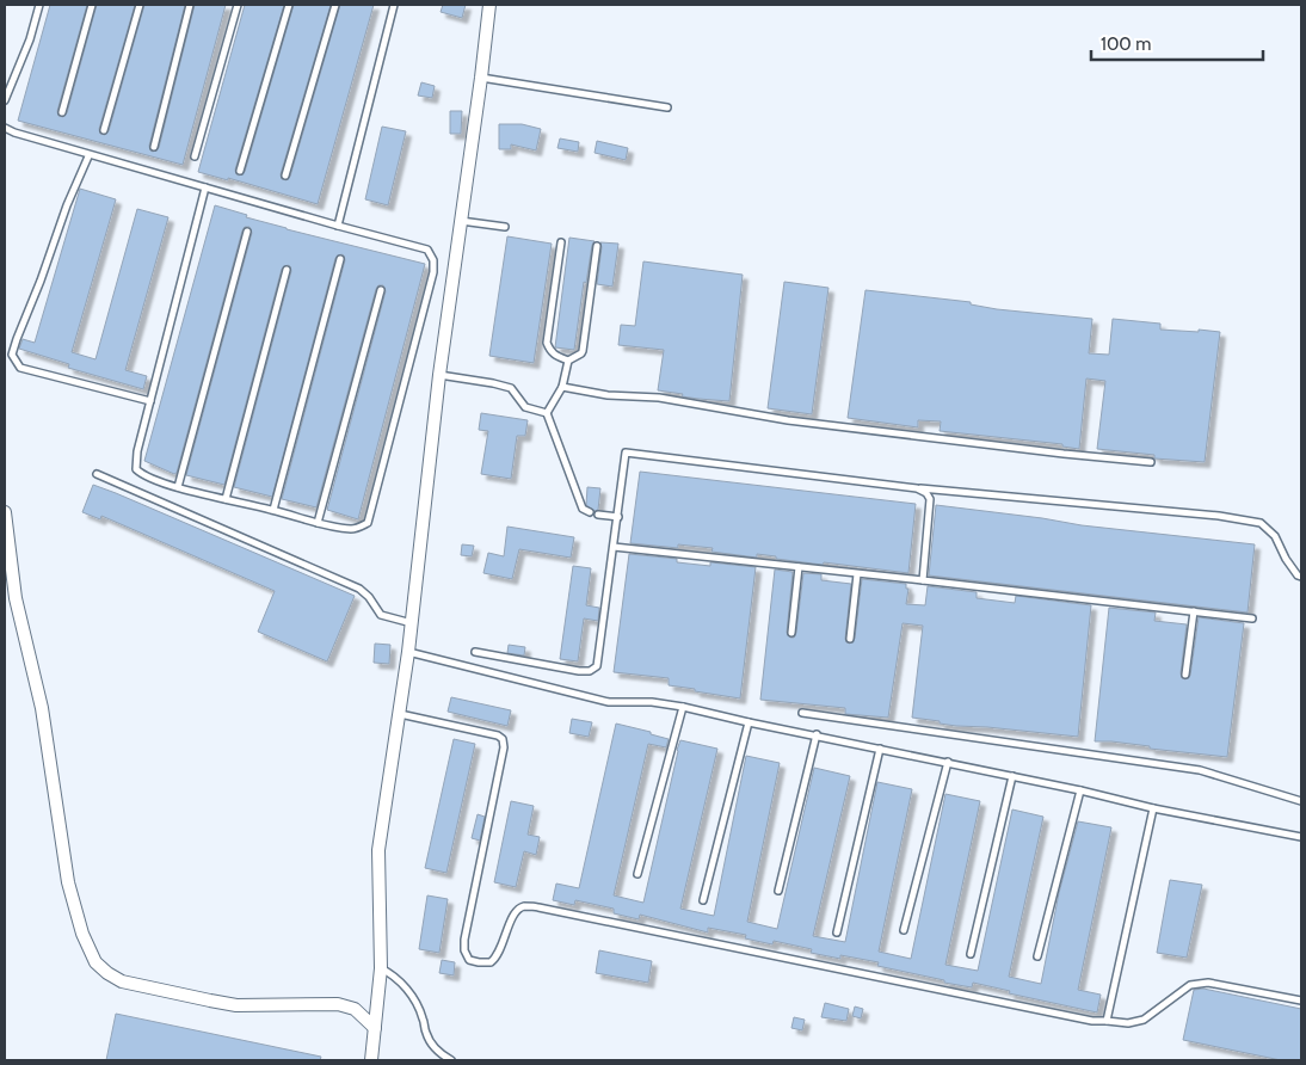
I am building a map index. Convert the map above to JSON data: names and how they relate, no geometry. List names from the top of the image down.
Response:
{
  "scale_bar": "100 m"
}
